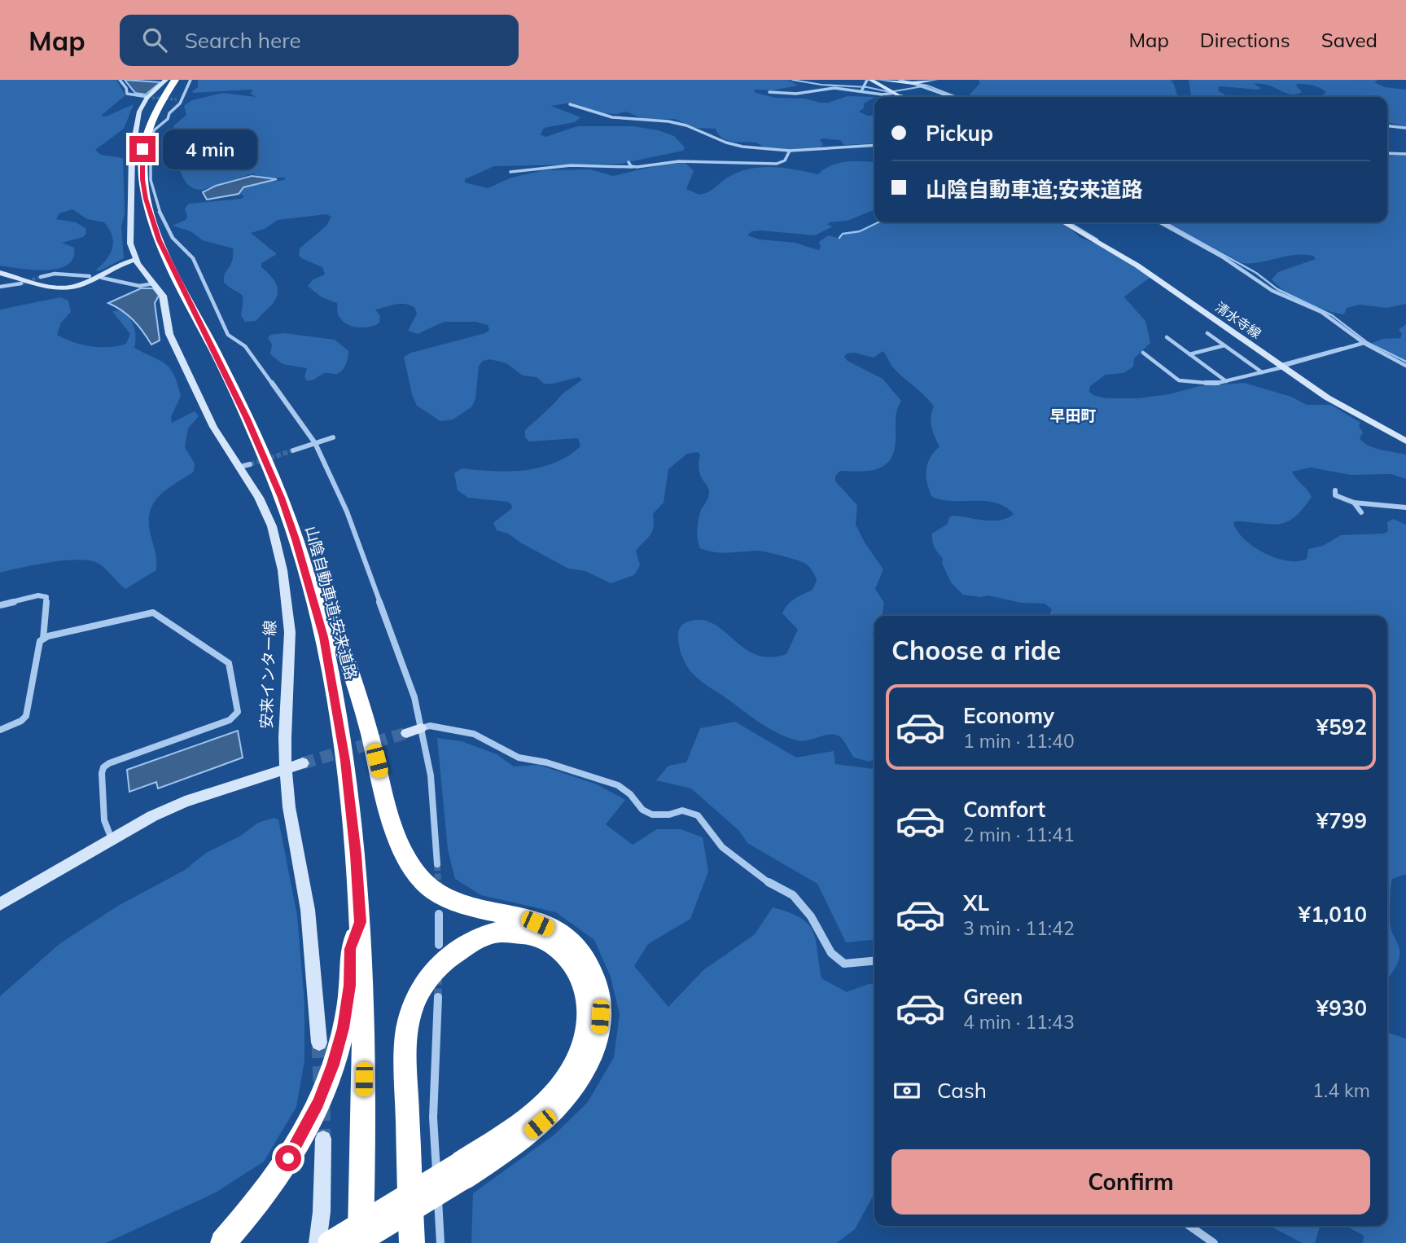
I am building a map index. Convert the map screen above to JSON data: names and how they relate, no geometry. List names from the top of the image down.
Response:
{
  "streets": {
    "highway": ["山陰自動車道;安来道路"],
    "main road": ["清水寺線", "安来インター線"]
  },
  "districts": ["早田町"],
  "page": {
    "header": "Map",
    "search": "Search here",
    "nav": ["Map", "Directions", "Saved"],
    "banner": ["Pickup", "山陰自動車道;安来道路"],
    "bubble": "4 min",
    "heading": "Choose a ride",
    "list": [
      {
        "name": "Economy",
        "note": "1 min · 11:40",
        "value": "¥592"
      },
      {
        "name": "Comfort",
        "note": "2 min · 11:41",
        "value": "¥799"
      },
      {
        "name": "XL",
        "note": "3 min · 11:42",
        "value": "¥1,010"
      },
      {
        "name": "Green",
        "note": "4 min · 11:43",
        "value": "¥930"
      }
    ],
    "pay": ["Cash", "1.4 km"],
    "buttons": "Confirm"
  }
}
